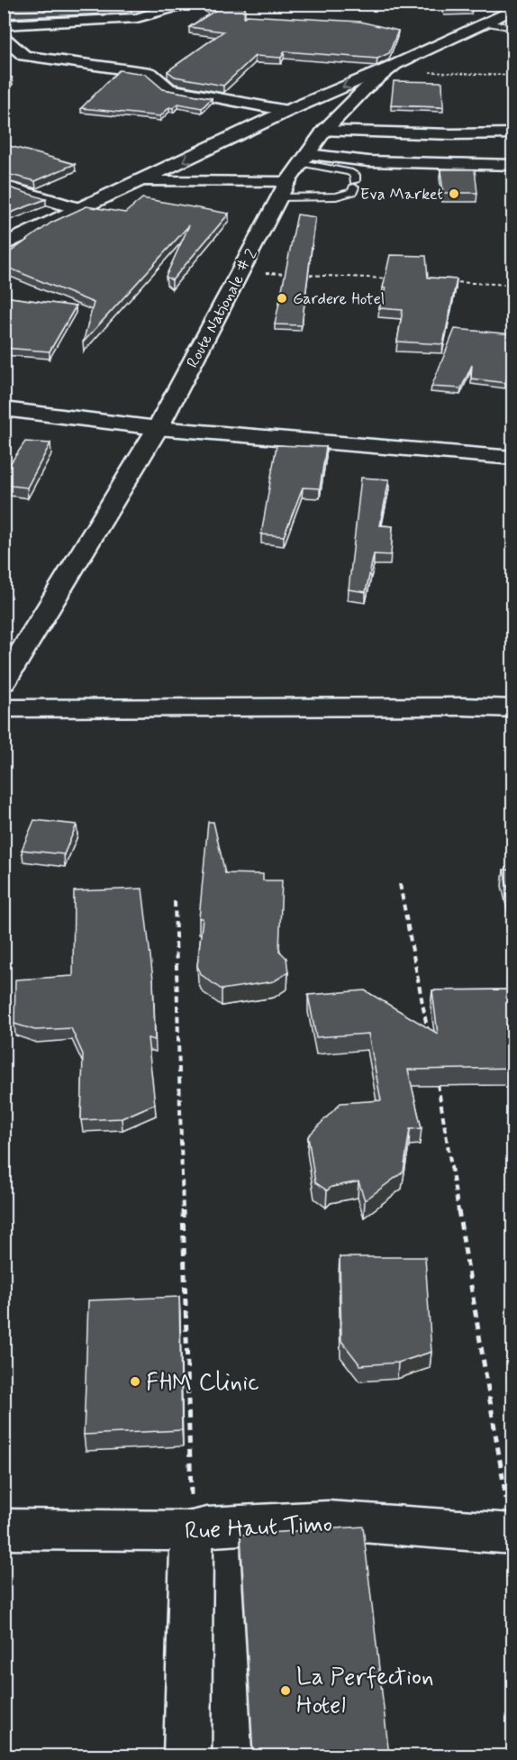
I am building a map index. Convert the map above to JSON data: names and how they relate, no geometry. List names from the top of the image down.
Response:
{
  "streets": {
    "street": ["Route Nationale # 2", "Rue Haut Timo"]
  },
  "places": [
    "Eva Market",
    "Gardere Hotel",
    "FHM Clinic",
    "La Perfection Hotel"
  ]
}
